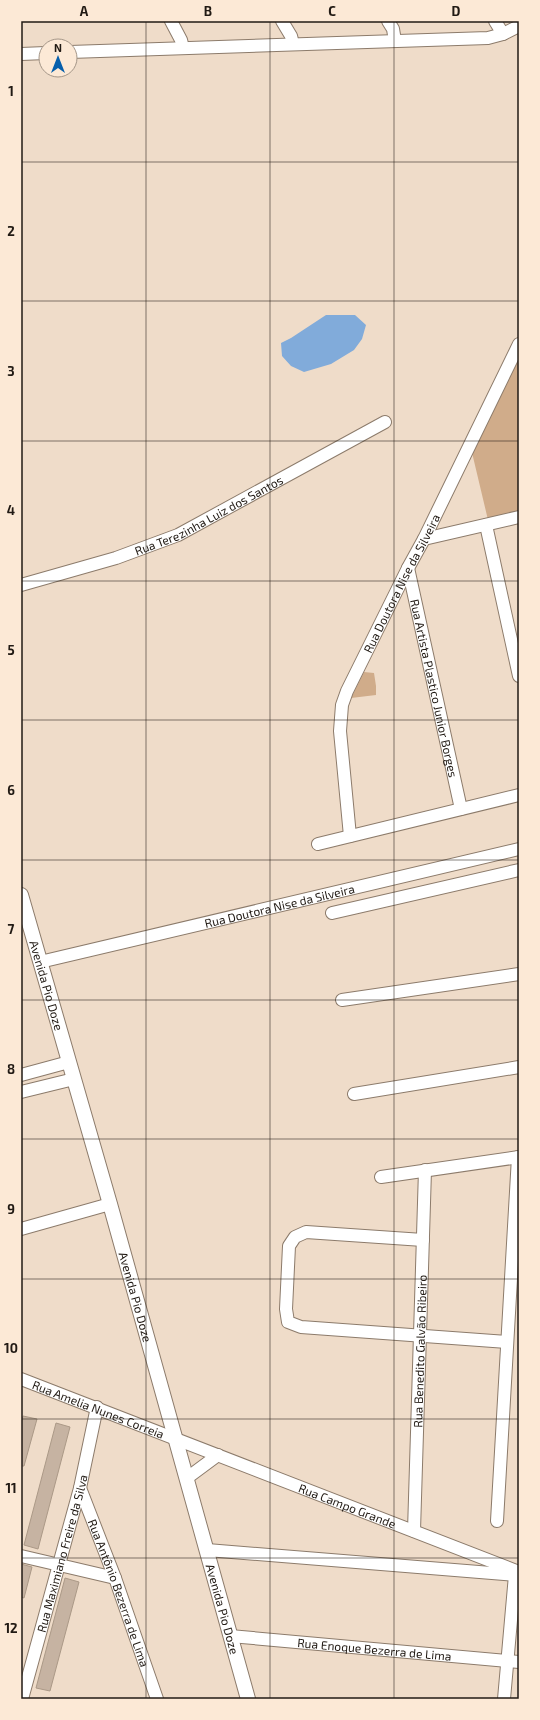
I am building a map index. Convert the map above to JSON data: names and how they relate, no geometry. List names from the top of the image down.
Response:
{
  "streets": {
    "street": [
      "Rua Terezinha Luiz dos Santos",
      "Rua Doutora Nise da Silveira",
      "Rua Artista Plastico Junior Borges",
      "Avenida Pio Doze",
      "Rua Benedito Galvão Ribeiro",
      "Rua Amelia Nunes Correia",
      "Rua Campo Grande",
      "Rua Maximiano Freire da Silva",
      "Rua Antônio Bezerra de Lima",
      "Rua Enoque Bezerra de Lima"
    ]
  },
  "crossings": [
    ["Rua Doutora Nise da Silveira", "Rua Artista Plastico Junior Borges"],
    ["Rua Doutora Nise da Silveira", "Avenida Pio Doze"],
    ["Avenida Pio Doze", "Rua Amelia Nunes Correia"],
    ["Avenida Pio Doze", "Rua Campo Grande"],
    ["Avenida Pio Doze", "Rua Enoque Bezerra de Lima"],
    ["Rua Benedito Galvão Ribeiro", "Rua Campo Grande"],
    ["Rua Amelia Nunes Correia", "Rua Campo Grande"],
    ["Rua Amelia Nunes Correia", "Rua Maximiano Freire da Silva"],
    ["Rua Maximiano Freire da Silva", "Rua Antônio Bezerra de Lima"]
  ],
  "north": "top",
  "grid": {
    "columns": [
      "A",
      "B",
      "C",
      "D"
    ],
    "rows": [
      "1",
      "2",
      "3",
      "4",
      "5",
      "6",
      "7",
      "8",
      "9",
      "10",
      "11",
      "12"
    ]
  }
}
